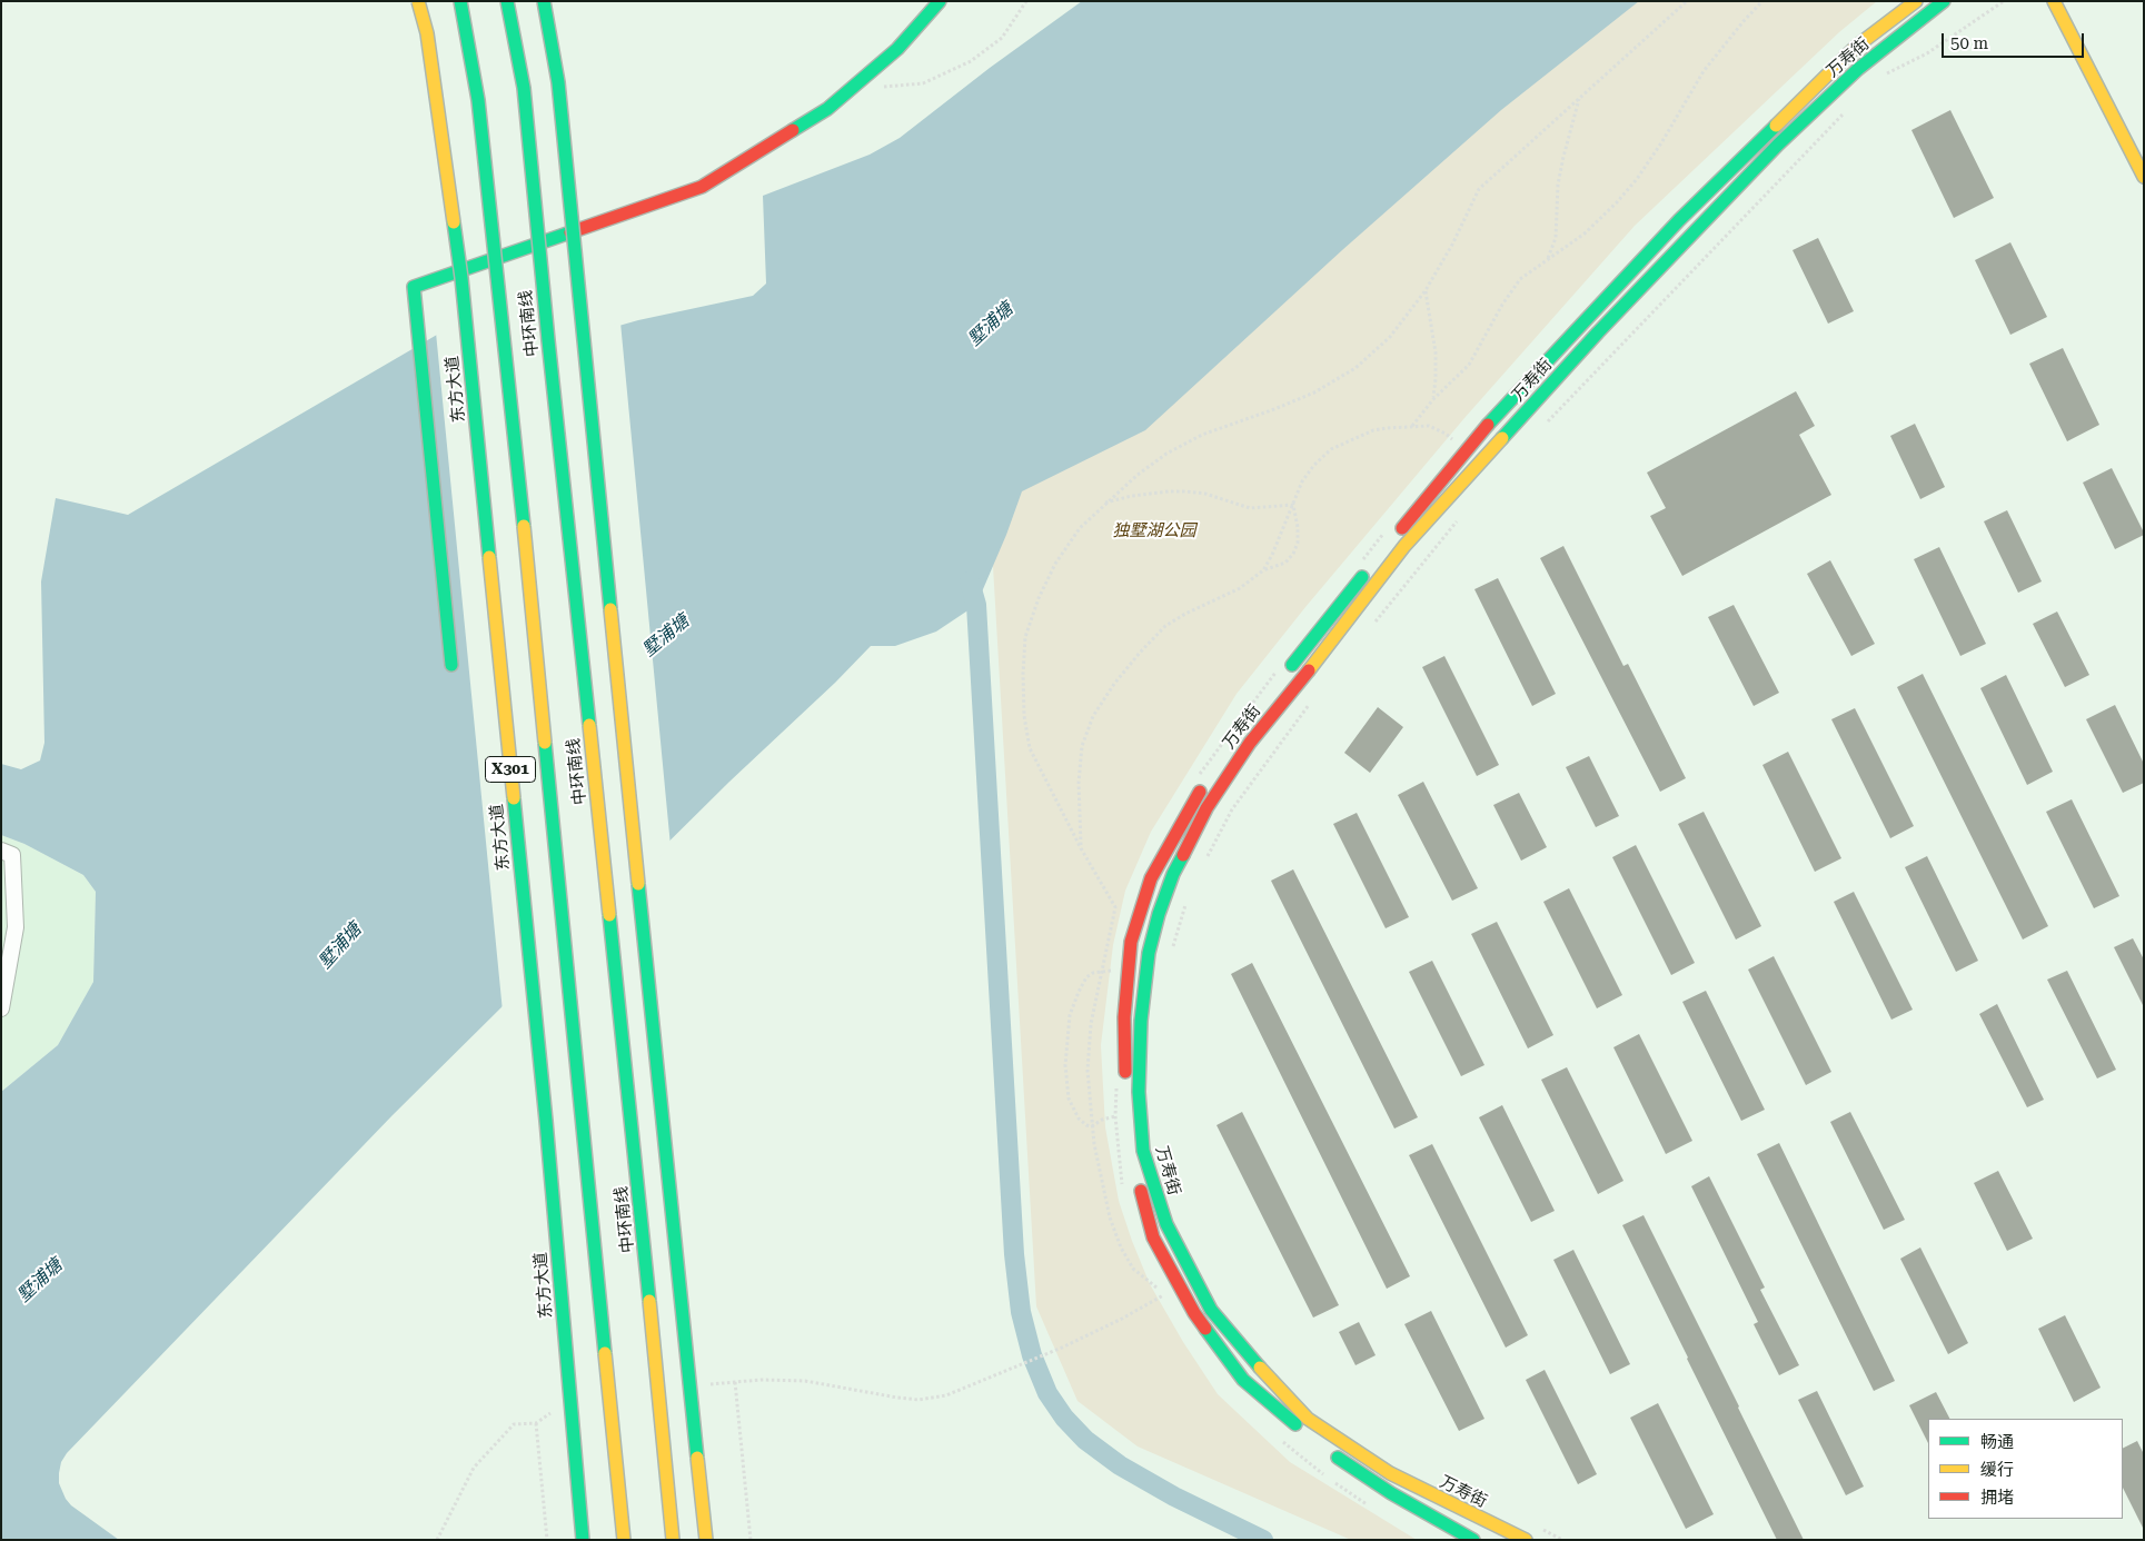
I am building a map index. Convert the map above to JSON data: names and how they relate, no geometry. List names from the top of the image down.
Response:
{
  "streets": {
    "main road": [
      "万寿街",
      "中环南线",
      "东方大道",
      "X301"
    ]
  },
  "water": ["墅浦塘"],
  "parks": ["独墅湖公园"],
  "legend": ["畅通", "缓行", "拥堵"],
  "scale_bar": "50 m"
}
